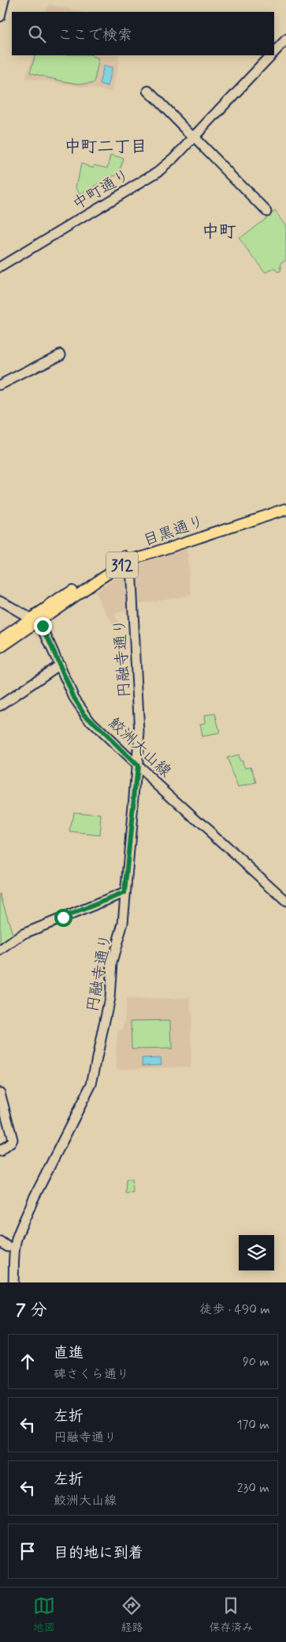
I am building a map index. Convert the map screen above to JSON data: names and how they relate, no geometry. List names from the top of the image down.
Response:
{
  "streets": {
    "main road": ["目黒通り", "312"],
    "street": ["中町通り", "円融寺通り", "鮫洲大山線"]
  },
  "crossings": [
    ["目黒通り", "円融寺通り"],
    ["目黒通り", "鮫洲大山線"],
    ["円融寺通り", "鮫洲大山線"]
  ],
  "districts": ["中町二丁目", "中町"],
  "page": {
    "search": "ここで検索",
    "heading": ["7 分", "徒歩 · 490 m"],
    "list": [
      ["直進", "碑さくら通り", "90 m"],
      ["左折", "円融寺通り", "170 m"],
      ["左折", "鮫洲大山線", "230 m"],
      "目的地に到着"
    ],
    "nav": ["地図", "経路", "保存済み"]
  }
}
